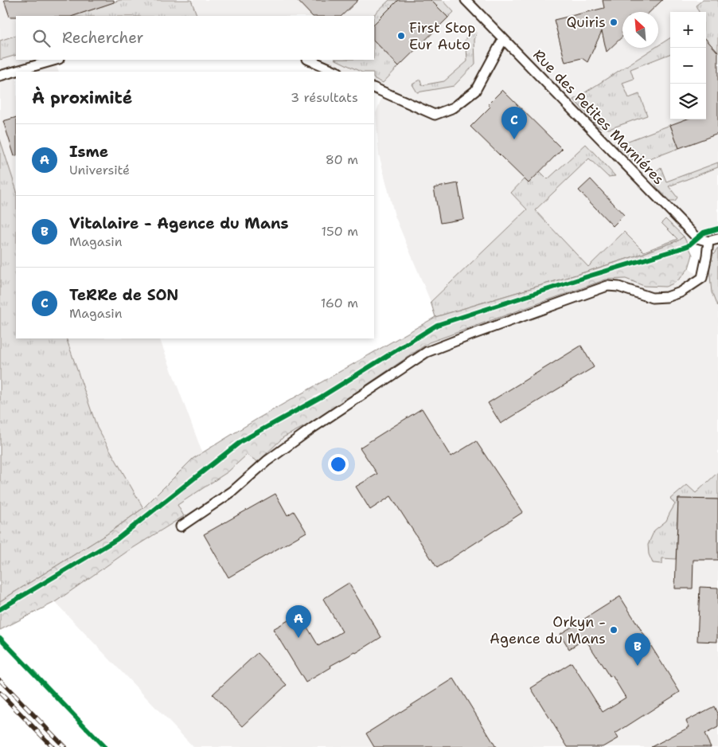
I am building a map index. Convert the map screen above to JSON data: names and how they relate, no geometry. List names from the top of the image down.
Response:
{
  "streets": {
    "lane": ["Rue des Petites Marniéres"]
  },
  "places": ["Quiris", "First Stop Eur Auto", "Orkyn - Agence du Mans"],
  "north": "top left",
  "page": {
    "map_buttons": ["+", "−"],
    "search": "Rechercher",
    "heading": ["À proximité", "3 résultats"],
    "pins": ["C", "A", "B"],
    "list": [
      {
        "mark": "A",
        "name": "Isme",
        "note": "Université",
        "value": "80 m"
      },
      {
        "mark": "B",
        "name": "Vitalaire - Agence du Mans",
        "note": "Magasin",
        "value": "150 m"
      },
      {
        "mark": "C",
        "name": "TeRRe de SON",
        "note": "Magasin",
        "value": "160 m"
      }
    ]
  }
}
